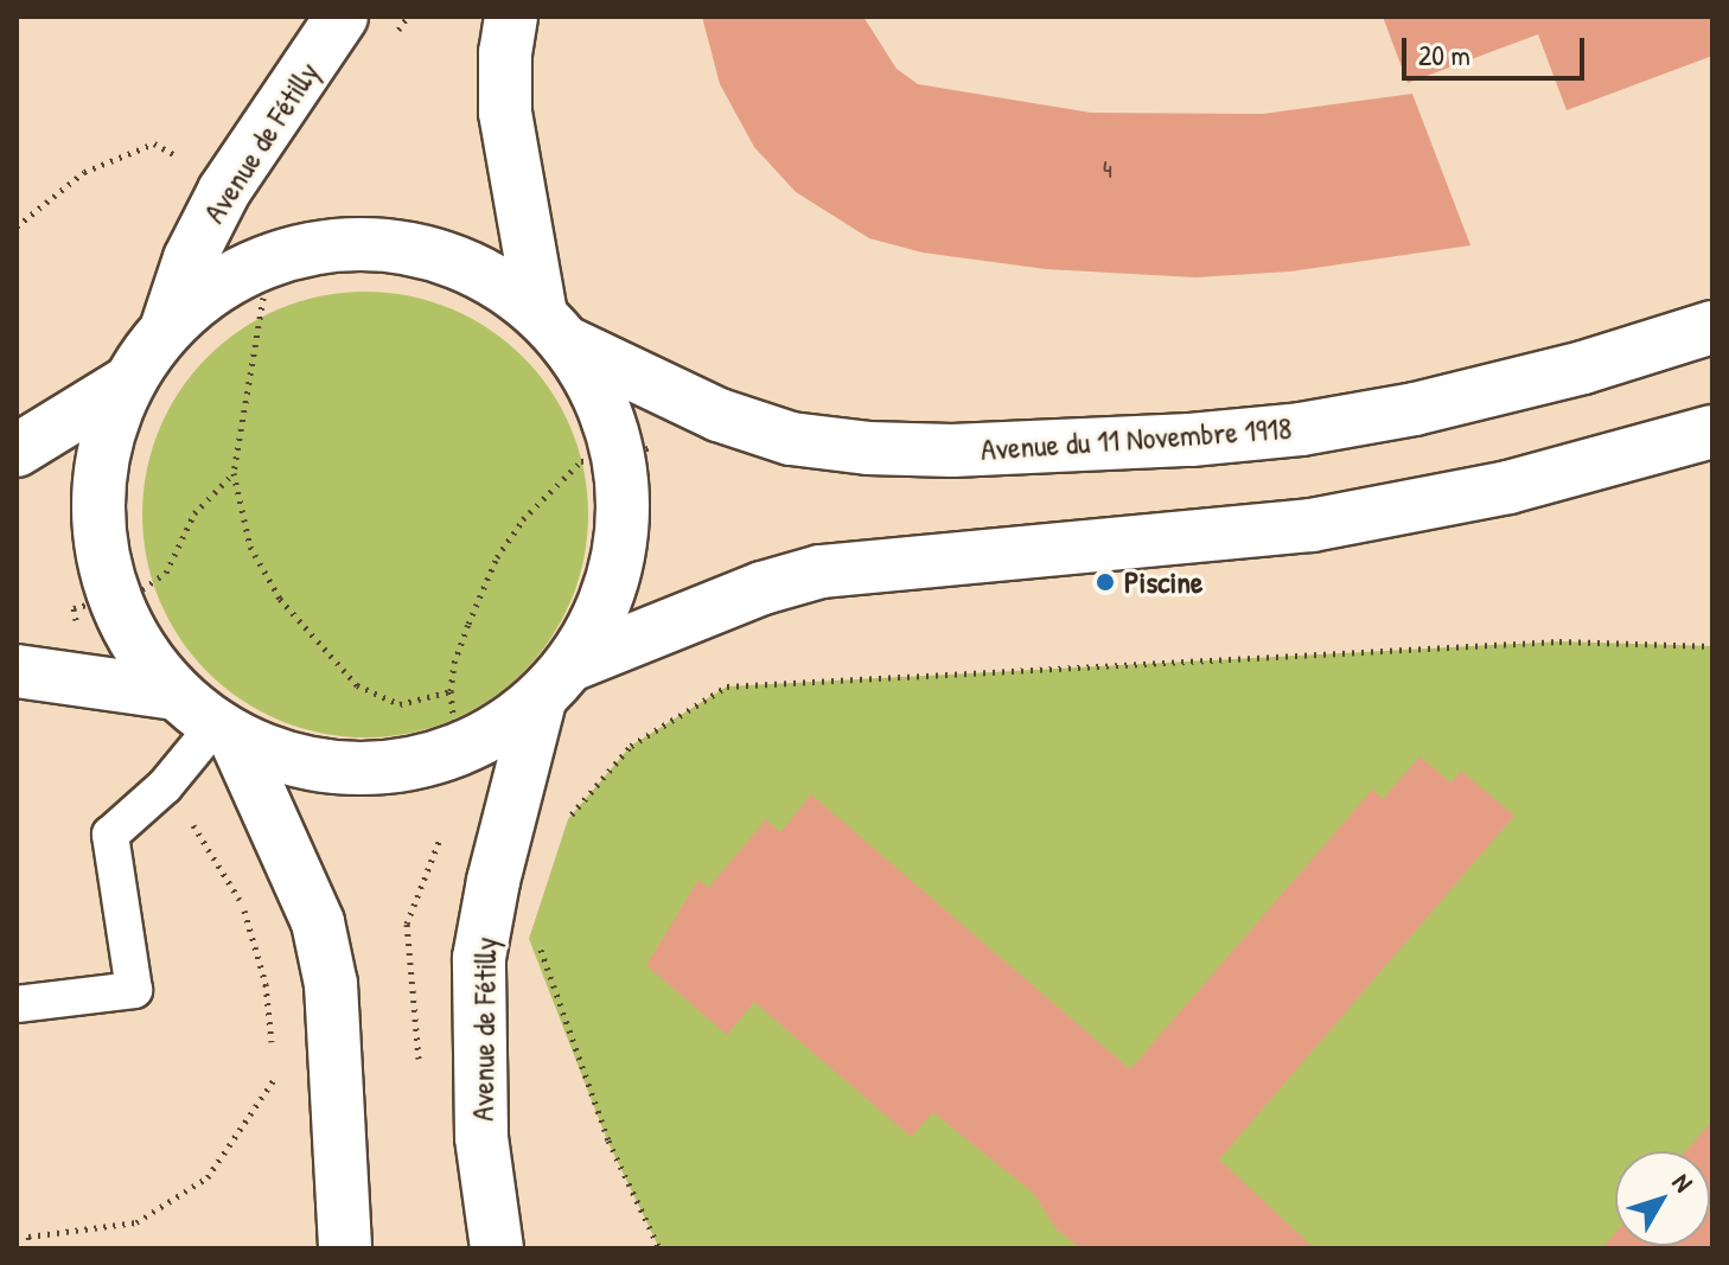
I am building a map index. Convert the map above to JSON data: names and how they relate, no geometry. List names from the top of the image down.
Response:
{
  "streets": {
    "main road": ["Avenue de Fétilly", "Avenue du 11 Novembre 1918"]
  },
  "places": ["Piscine"],
  "house_numbers": ["4"],
  "scale_bar": "20 m",
  "north": "top right"
}
